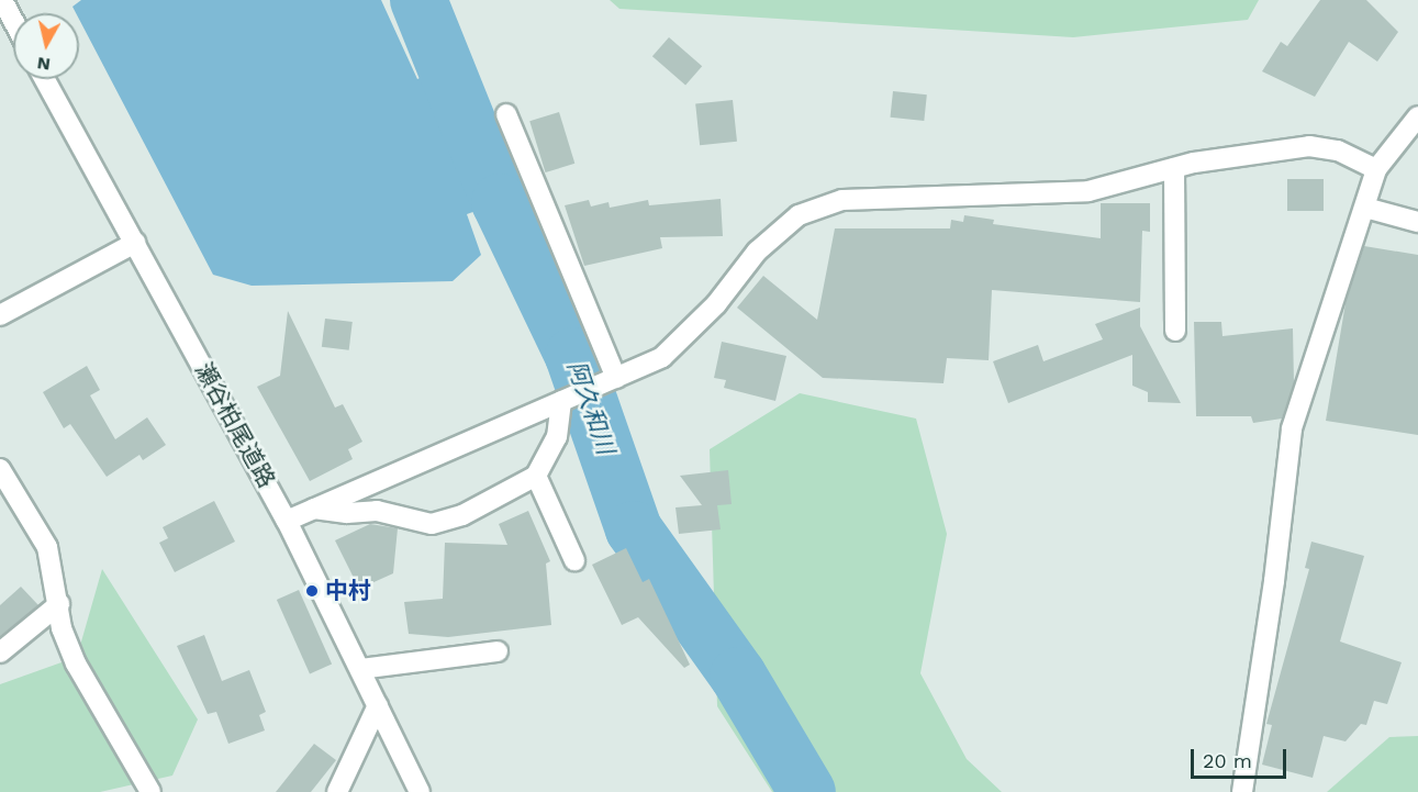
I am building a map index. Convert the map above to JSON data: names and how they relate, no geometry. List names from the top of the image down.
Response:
{
  "streets": {
    "street": ["瀬谷柏尾道路"]
  },
  "water": ["阿久和川"],
  "places": ["中村"],
  "scale_bar": "20 m",
  "north": "bottom"
}
